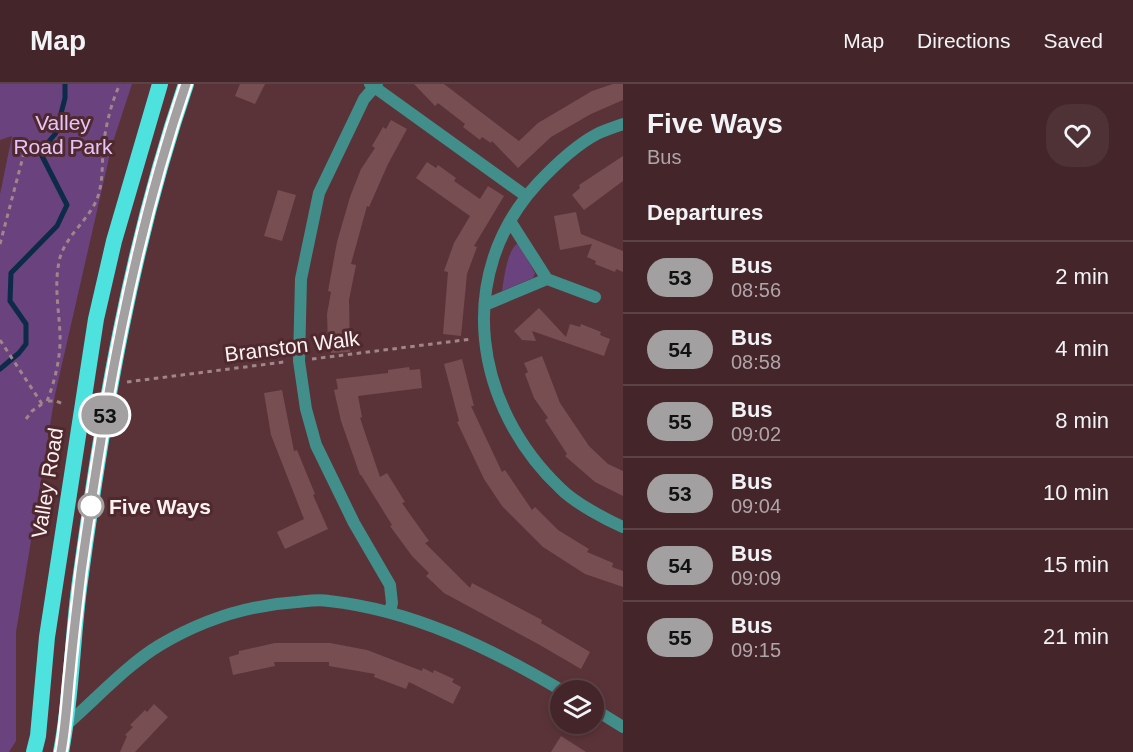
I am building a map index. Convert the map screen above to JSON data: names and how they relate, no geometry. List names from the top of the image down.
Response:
{
  "streets": {
    "highway": ["Valley Road"],
    "path": ["Branston Walk"]
  },
  "parks": ["Valley Road Park"],
  "places": ["Five Ways"],
  "lines": ["bus line 53"],
  "page": {
    "header": "Map",
    "nav": ["Map", "Directions", "Saved"],
    "on_map": "53",
    "heading": [
      ["Five Ways", "Bus"],
      "Departures"
    ],
    "list": [
      {
        "mark": "53",
        "name": "Bus",
        "note": "08:56",
        "value": "2 min"
      },
      {
        "mark": "54",
        "name": "Bus",
        "note": "08:58",
        "value": "4 min"
      },
      {
        "mark": "55",
        "name": "Bus",
        "note": "09:02",
        "value": "8 min"
      },
      {
        "mark": "53",
        "name": "Bus",
        "note": "09:04",
        "value": "10 min"
      },
      {
        "mark": "54",
        "name": "Bus",
        "note": "09:09",
        "value": "15 min"
      },
      {
        "mark": "55",
        "name": "Bus",
        "note": "09:15",
        "value": "21 min"
      }
    ]
  }
}
